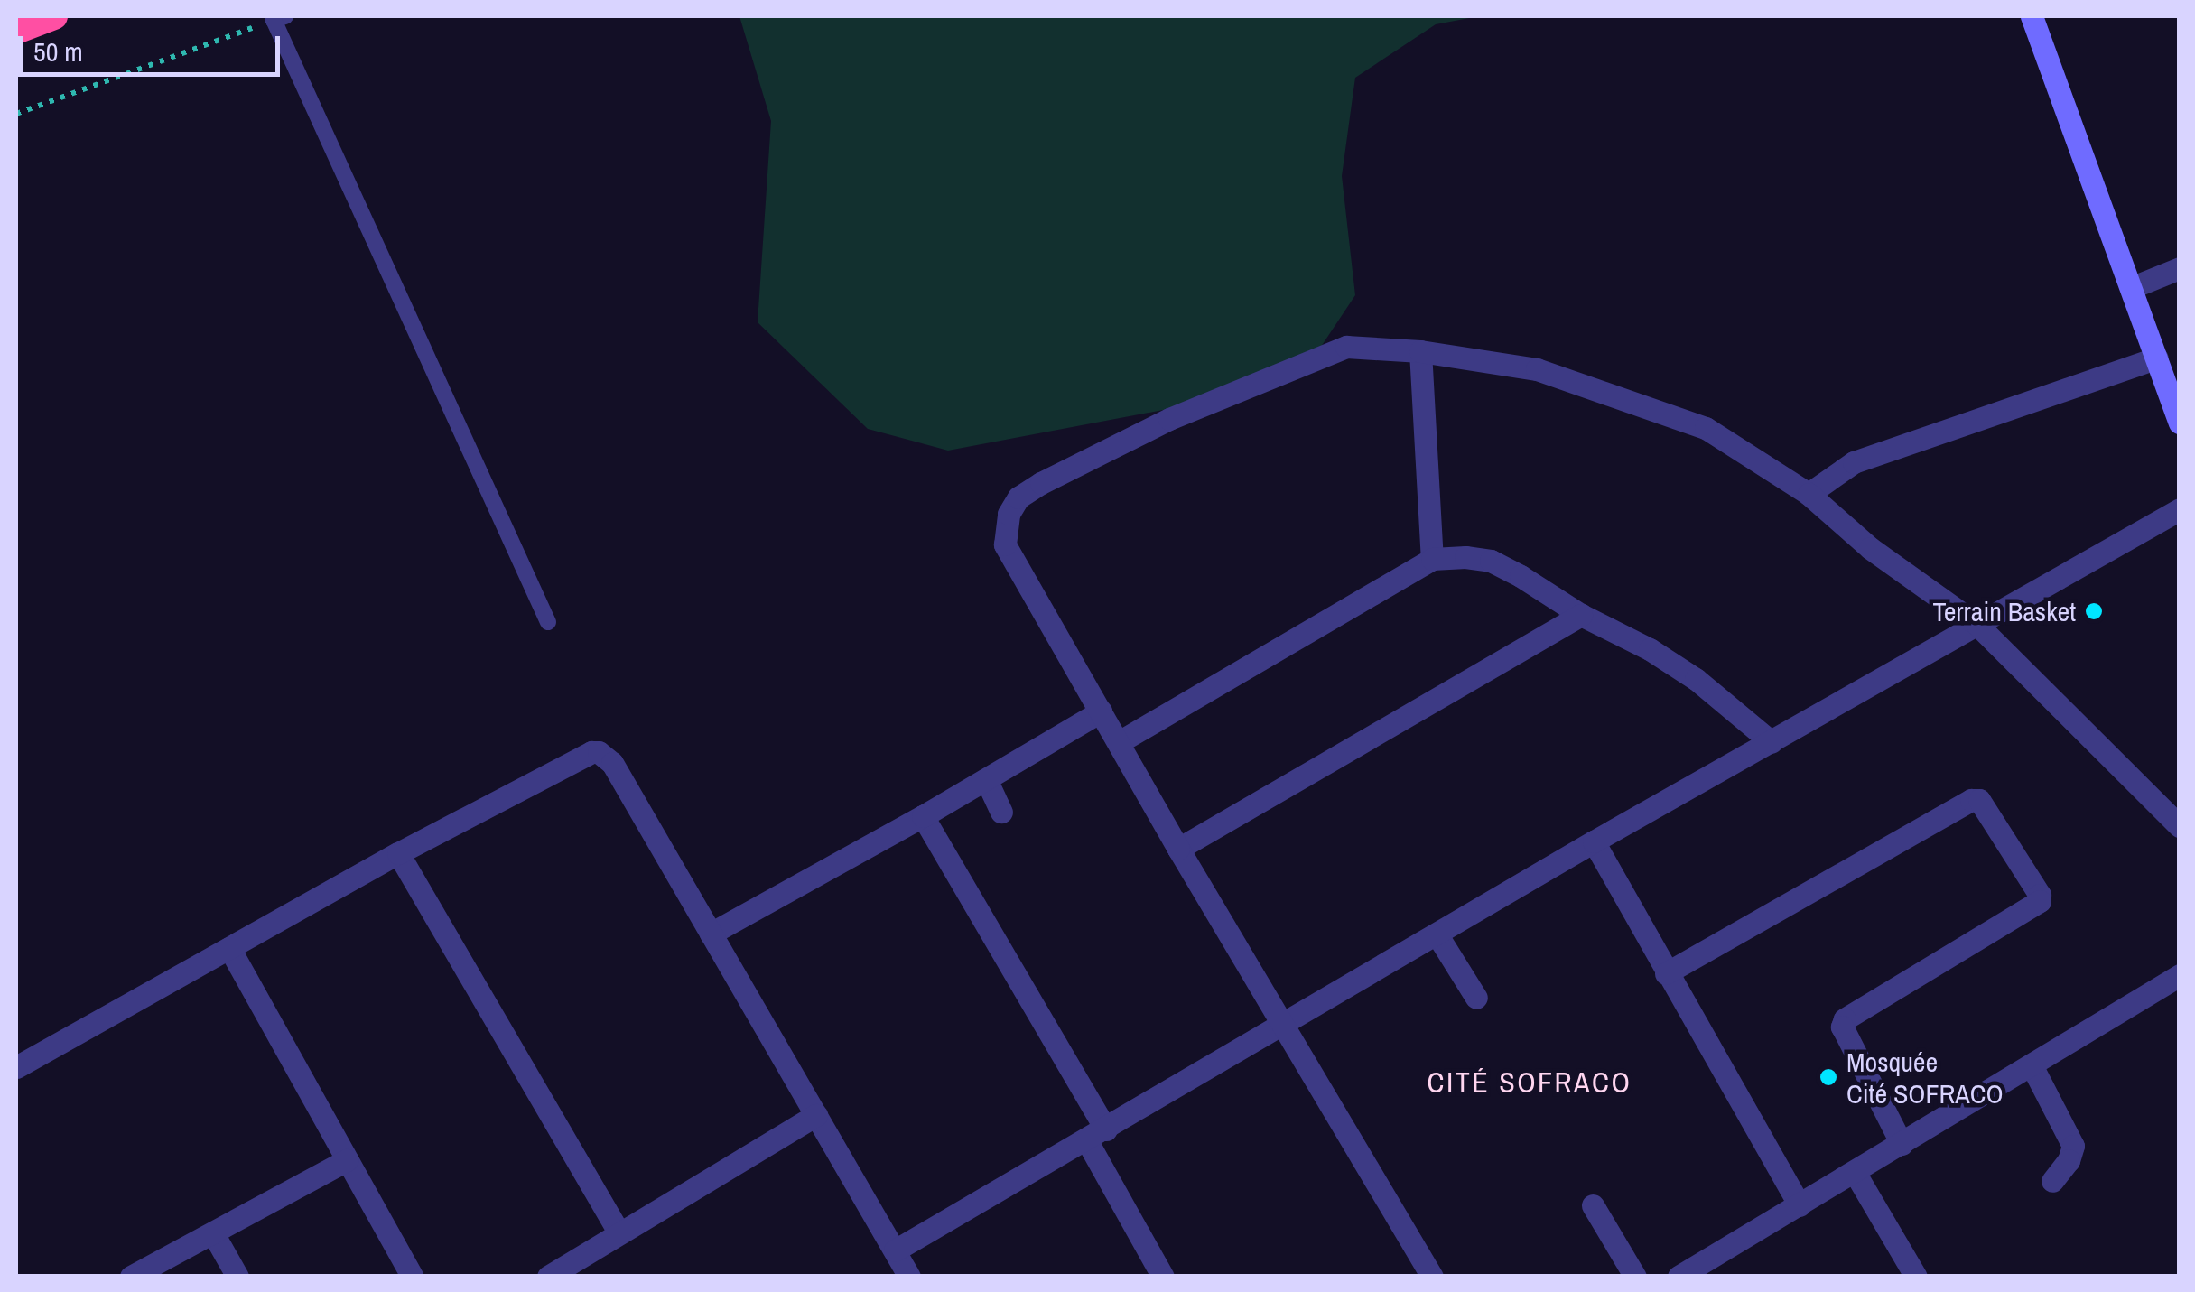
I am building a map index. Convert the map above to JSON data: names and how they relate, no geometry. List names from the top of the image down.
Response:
{
  "districts": ["CITÉ SOFRACO"],
  "places": ["Terrain Basket", "Mosquée Cité SOFRACO"],
  "scale_bar": "50 m"
}
